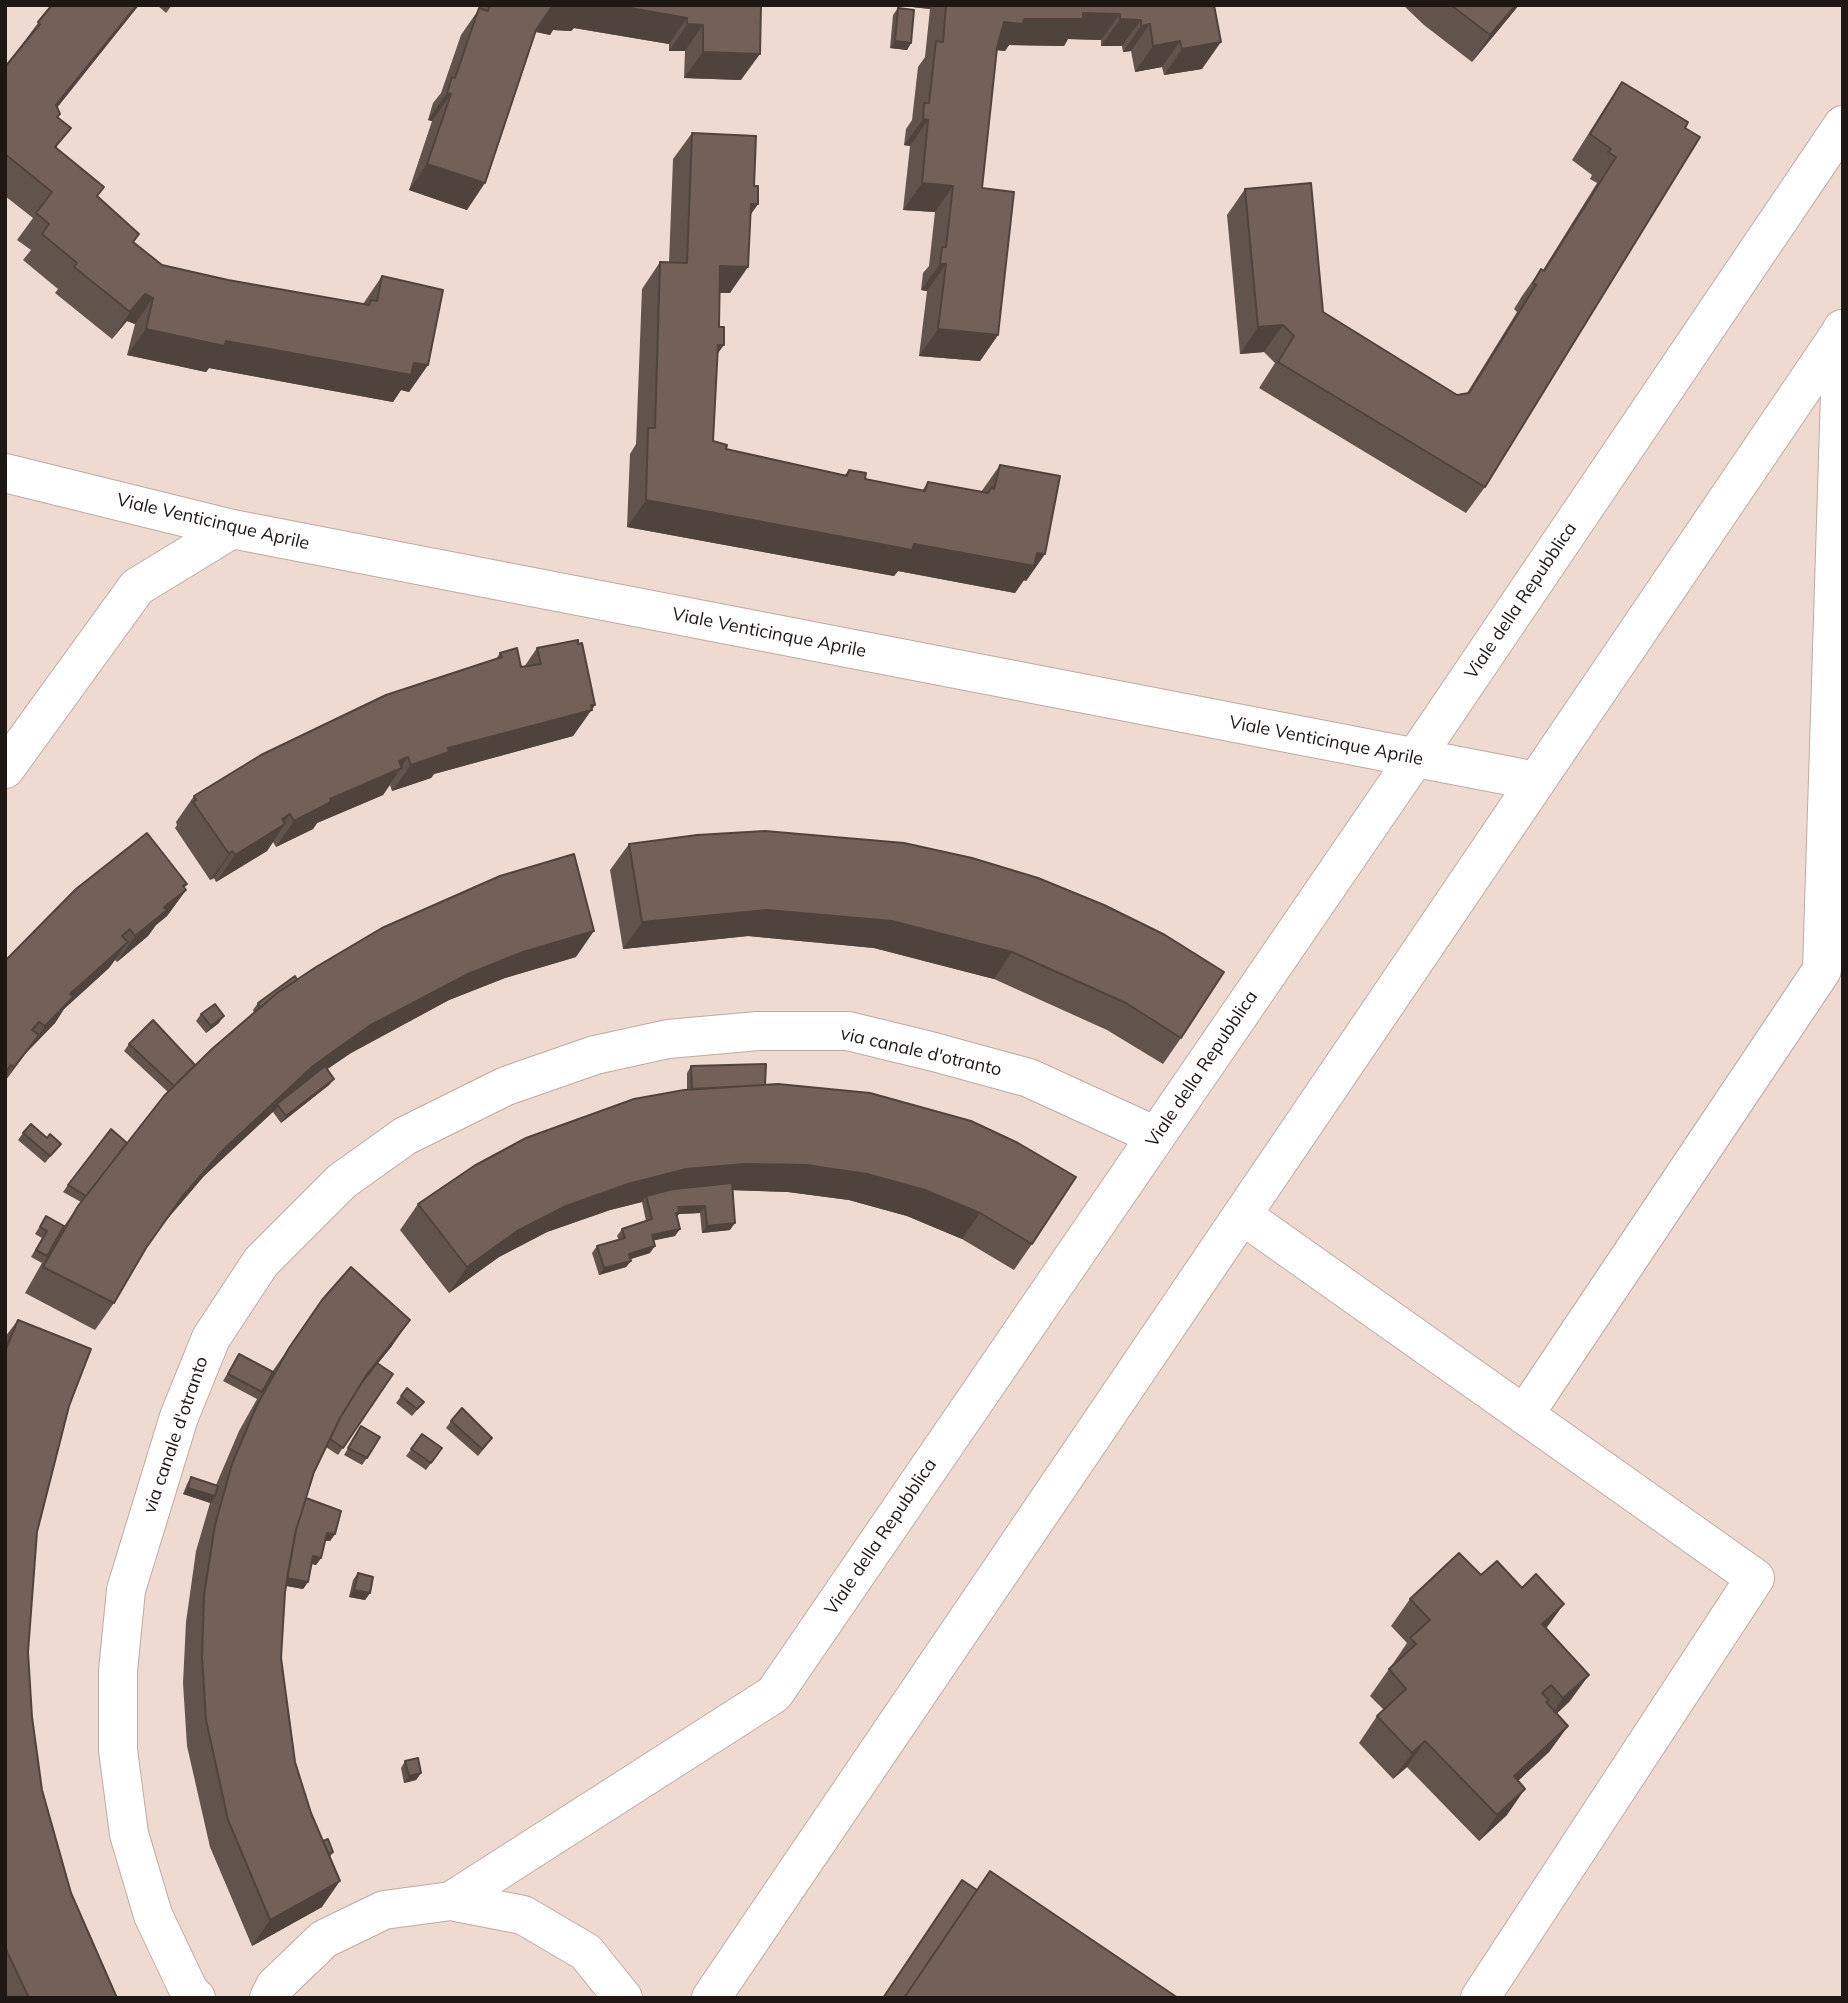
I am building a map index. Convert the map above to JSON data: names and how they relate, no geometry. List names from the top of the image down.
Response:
{
  "streets": {
    "street": ["Viale Venticinque Aprile", "Viale della Repubblica", "via canale d'otranto"]
  },
  "crossings": [
    ["Viale Venticinque Aprile", "Viale della Repubblica"],
    ["Viale della Repubblica", "via canale d'otranto"]
  ]
}
